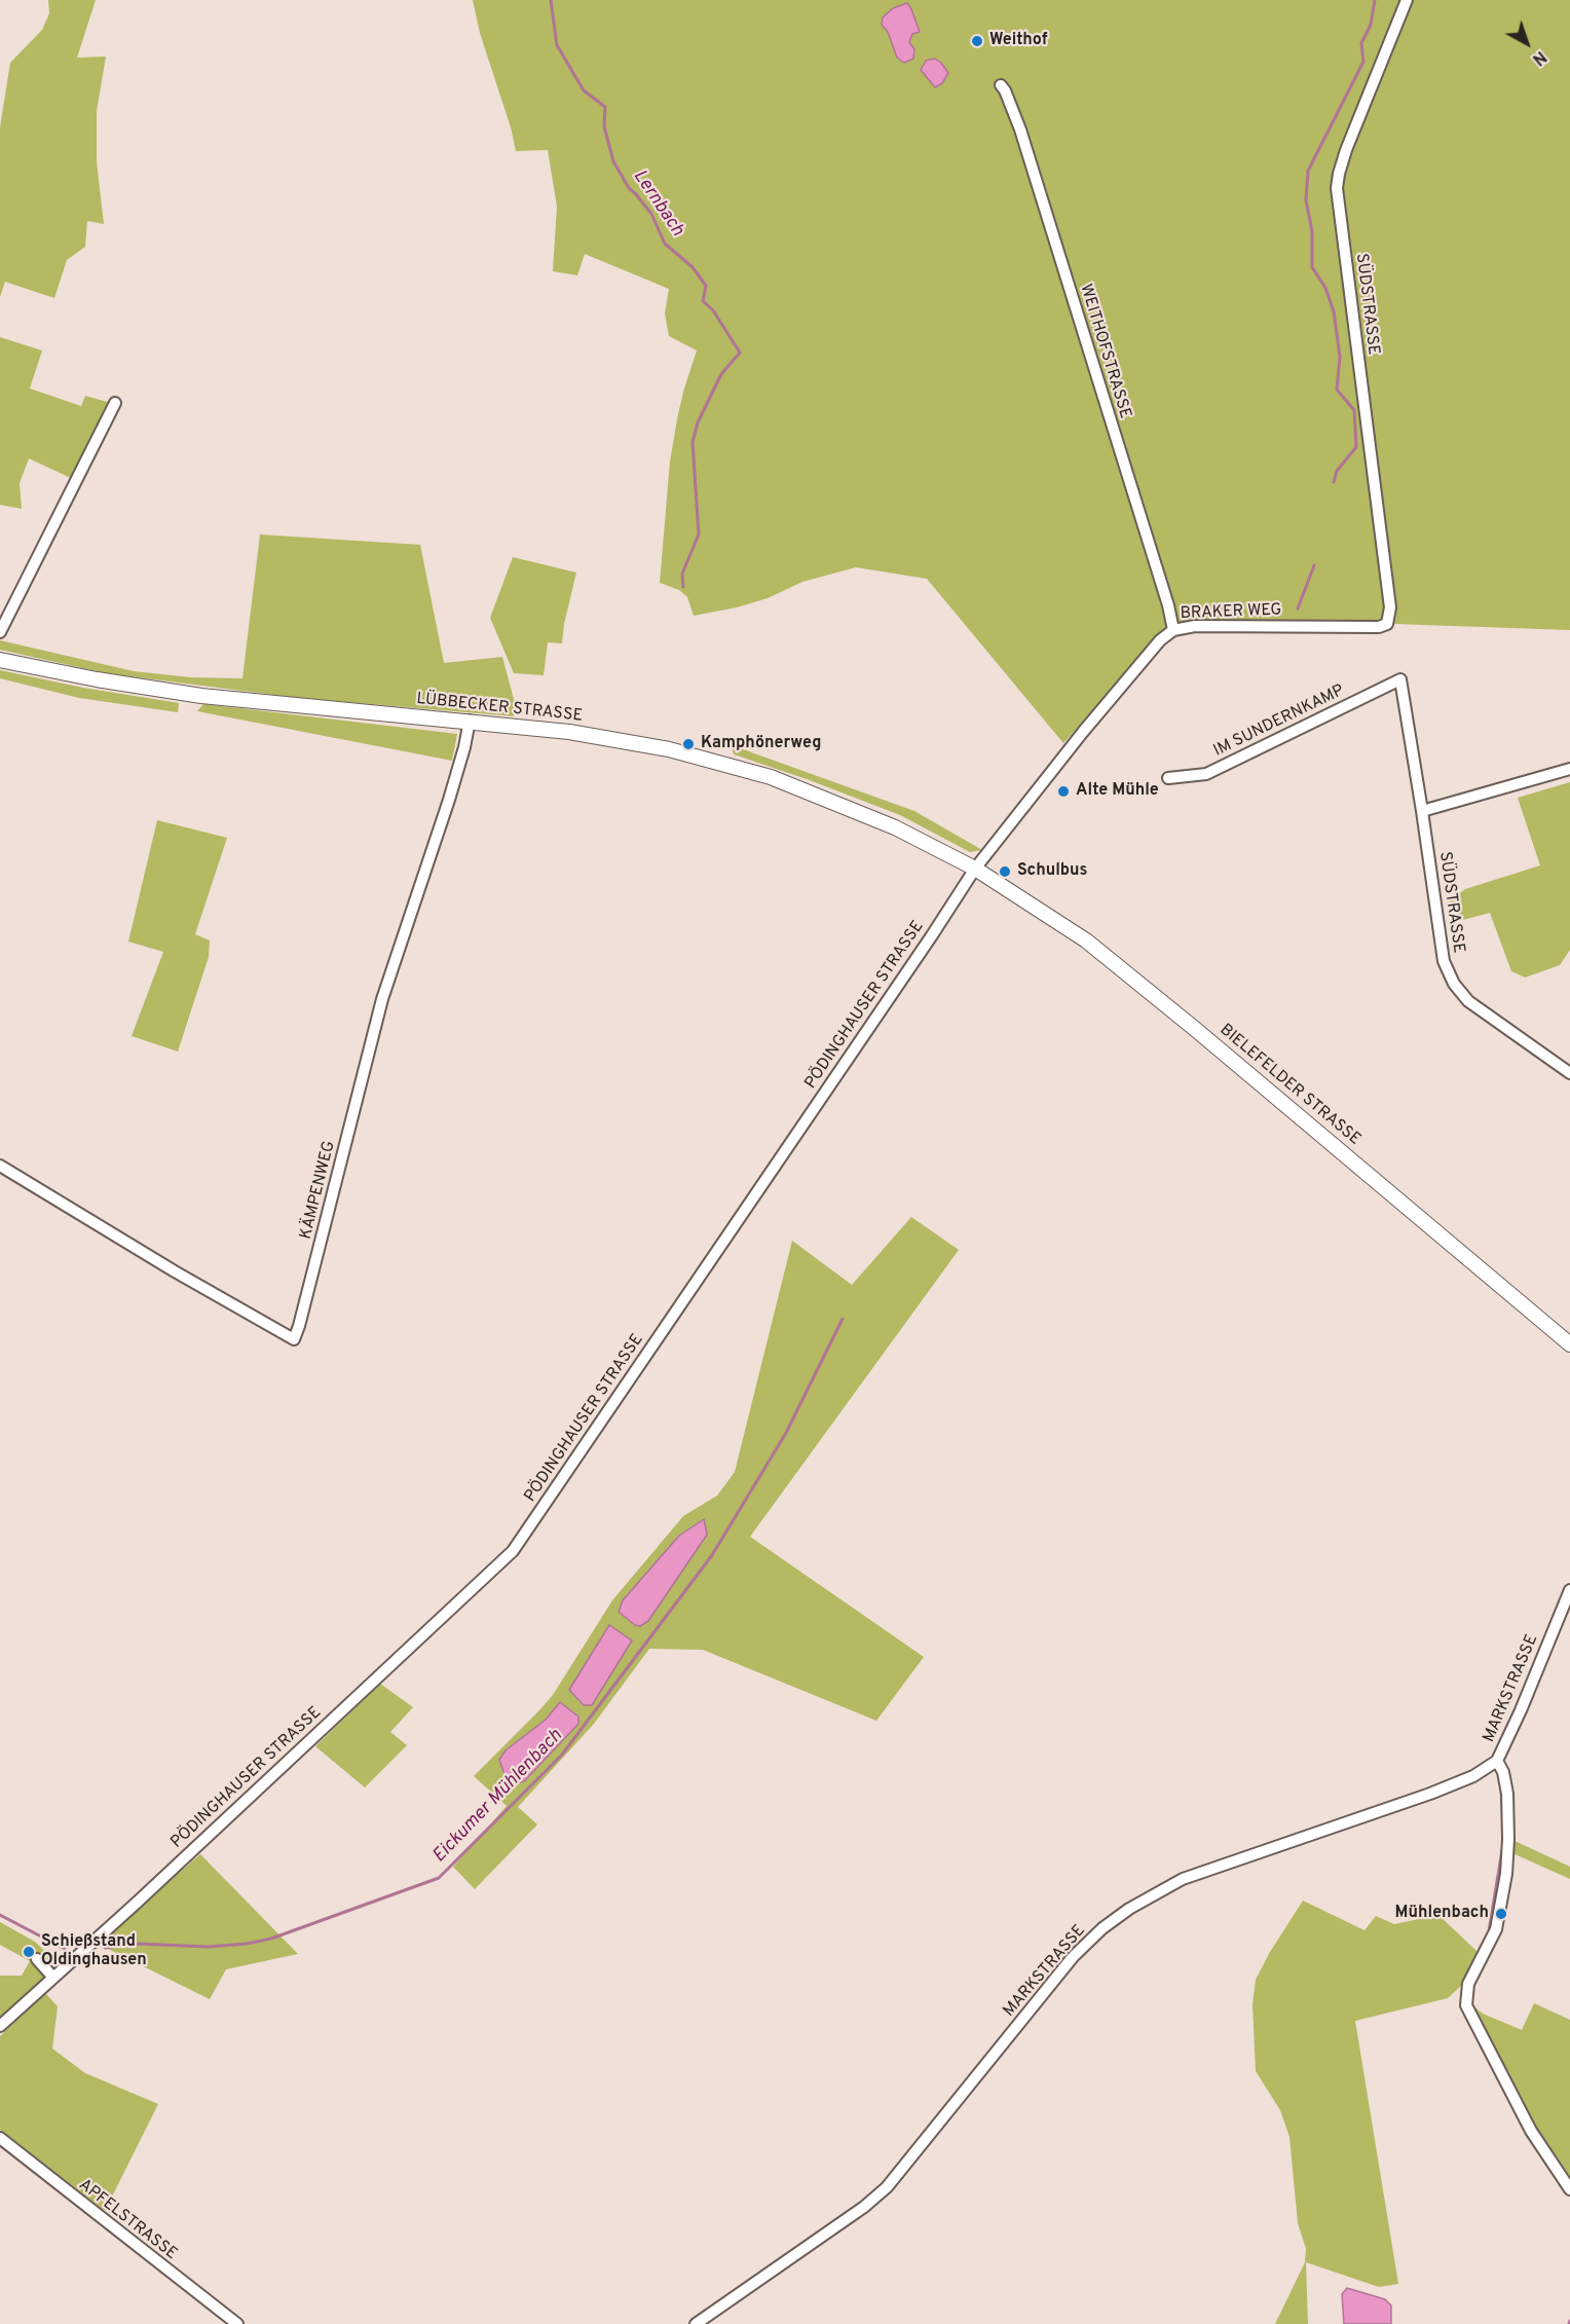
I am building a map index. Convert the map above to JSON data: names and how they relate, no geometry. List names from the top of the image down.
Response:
{
  "streets": {
    "main road": ["LÜBBECKER STRASSE", "BIELEFELDER STRASSE"],
    "street": [
      "SÜDSTRASSE",
      "WEITHOFSTRASSE",
      "BRAKER WEG",
      "IM SUNDERNKAMP",
      "PÖDINGHAUSER STRASSE",
      "KÄMPENWEG",
      "MARKSTRASSE",
      "APFELSTRASSE"
    ]
  },
  "crossings": [
    ["SÜDSTRASSE", "BRAKER WEG"],
    ["SÜDSTRASSE", "IM SUNDERNKAMP"],
    ["WEITHOFSTRASSE", "BRAKER WEG"],
    ["BRAKER WEG", "PÖDINGHAUSER STRASSE"],
    ["LÜBBECKER STRASSE", "PÖDINGHAUSER STRASSE"],
    ["LÜBBECKER STRASSE", "BIELEFELDER STRASSE"],
    ["LÜBBECKER STRASSE", "KÄMPENWEG"],
    ["PÖDINGHAUSER STRASSE", "BIELEFELDER STRASSE"]
  ],
  "water": ["Lernbach", "Eickumer Mühlenbach"],
  "places": [
    "Weithof",
    "Kamphönerweg",
    "Alte Mühle",
    "Schulbus",
    "Mühlenbach",
    "Schießstand Oldinghausen"
  ],
  "north": "bottom right"
}
